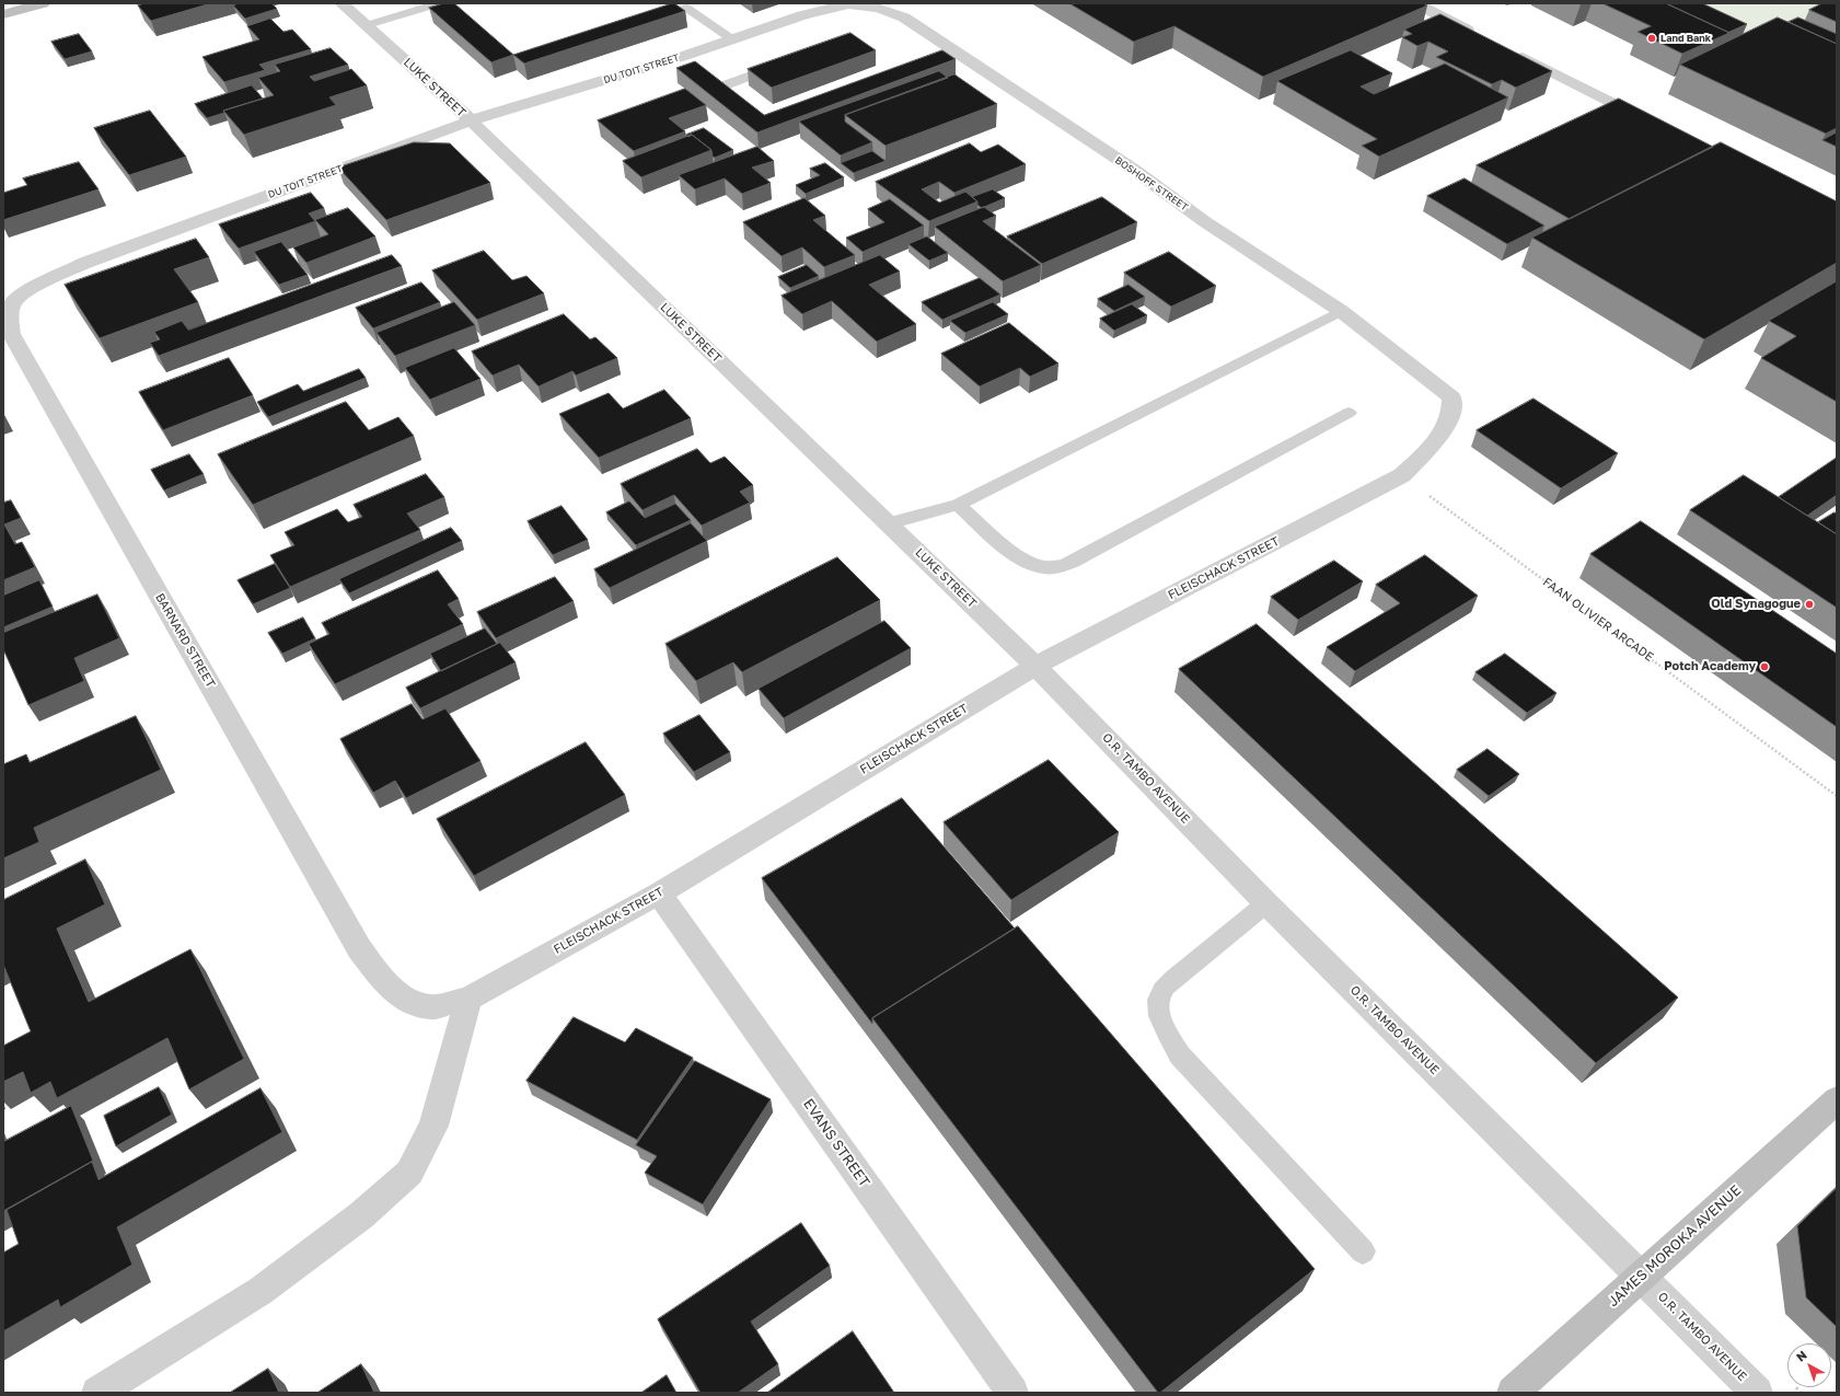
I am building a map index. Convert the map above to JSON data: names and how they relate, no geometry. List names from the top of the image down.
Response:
{
  "streets": {
    "street": [
      "DU TOIT STREET",
      "LUKE STREET",
      "BOSHOFF STREET",
      "FLEISCHACK STREET",
      "BARNARD STREET",
      "O.R. TAMBO AVENUE",
      "EVANS STREET",
      "JAMES MOROKA AVENUE"
    ],
    "path": ["FAAN OLIVIER ARCADE"]
  },
  "crossings": [
    ["DU TOIT STREET", "LUKE STREET"],
    ["DU TOIT STREET", "BOSHOFF STREET"],
    ["DU TOIT STREET", "BARNARD STREET"],
    ["LUKE STREET", "FLEISCHACK STREET"],
    ["LUKE STREET", "O.R. TAMBO AVENUE"],
    ["BOSHOFF STREET", "FLEISCHACK STREET"],
    ["FLEISCHACK STREET", "FAAN OLIVIER ARCADE"],
    ["FLEISCHACK STREET", "BARNARD STREET"],
    ["FLEISCHACK STREET", "O.R. TAMBO AVENUE"],
    ["FLEISCHACK STREET", "EVANS STREET"],
    ["O.R. TAMBO AVENUE", "JAMES MOROKA AVENUE"]
  ],
  "places": ["Land Bank", "Old Synagogue", "Potch Academy"],
  "north": "top left"
}
